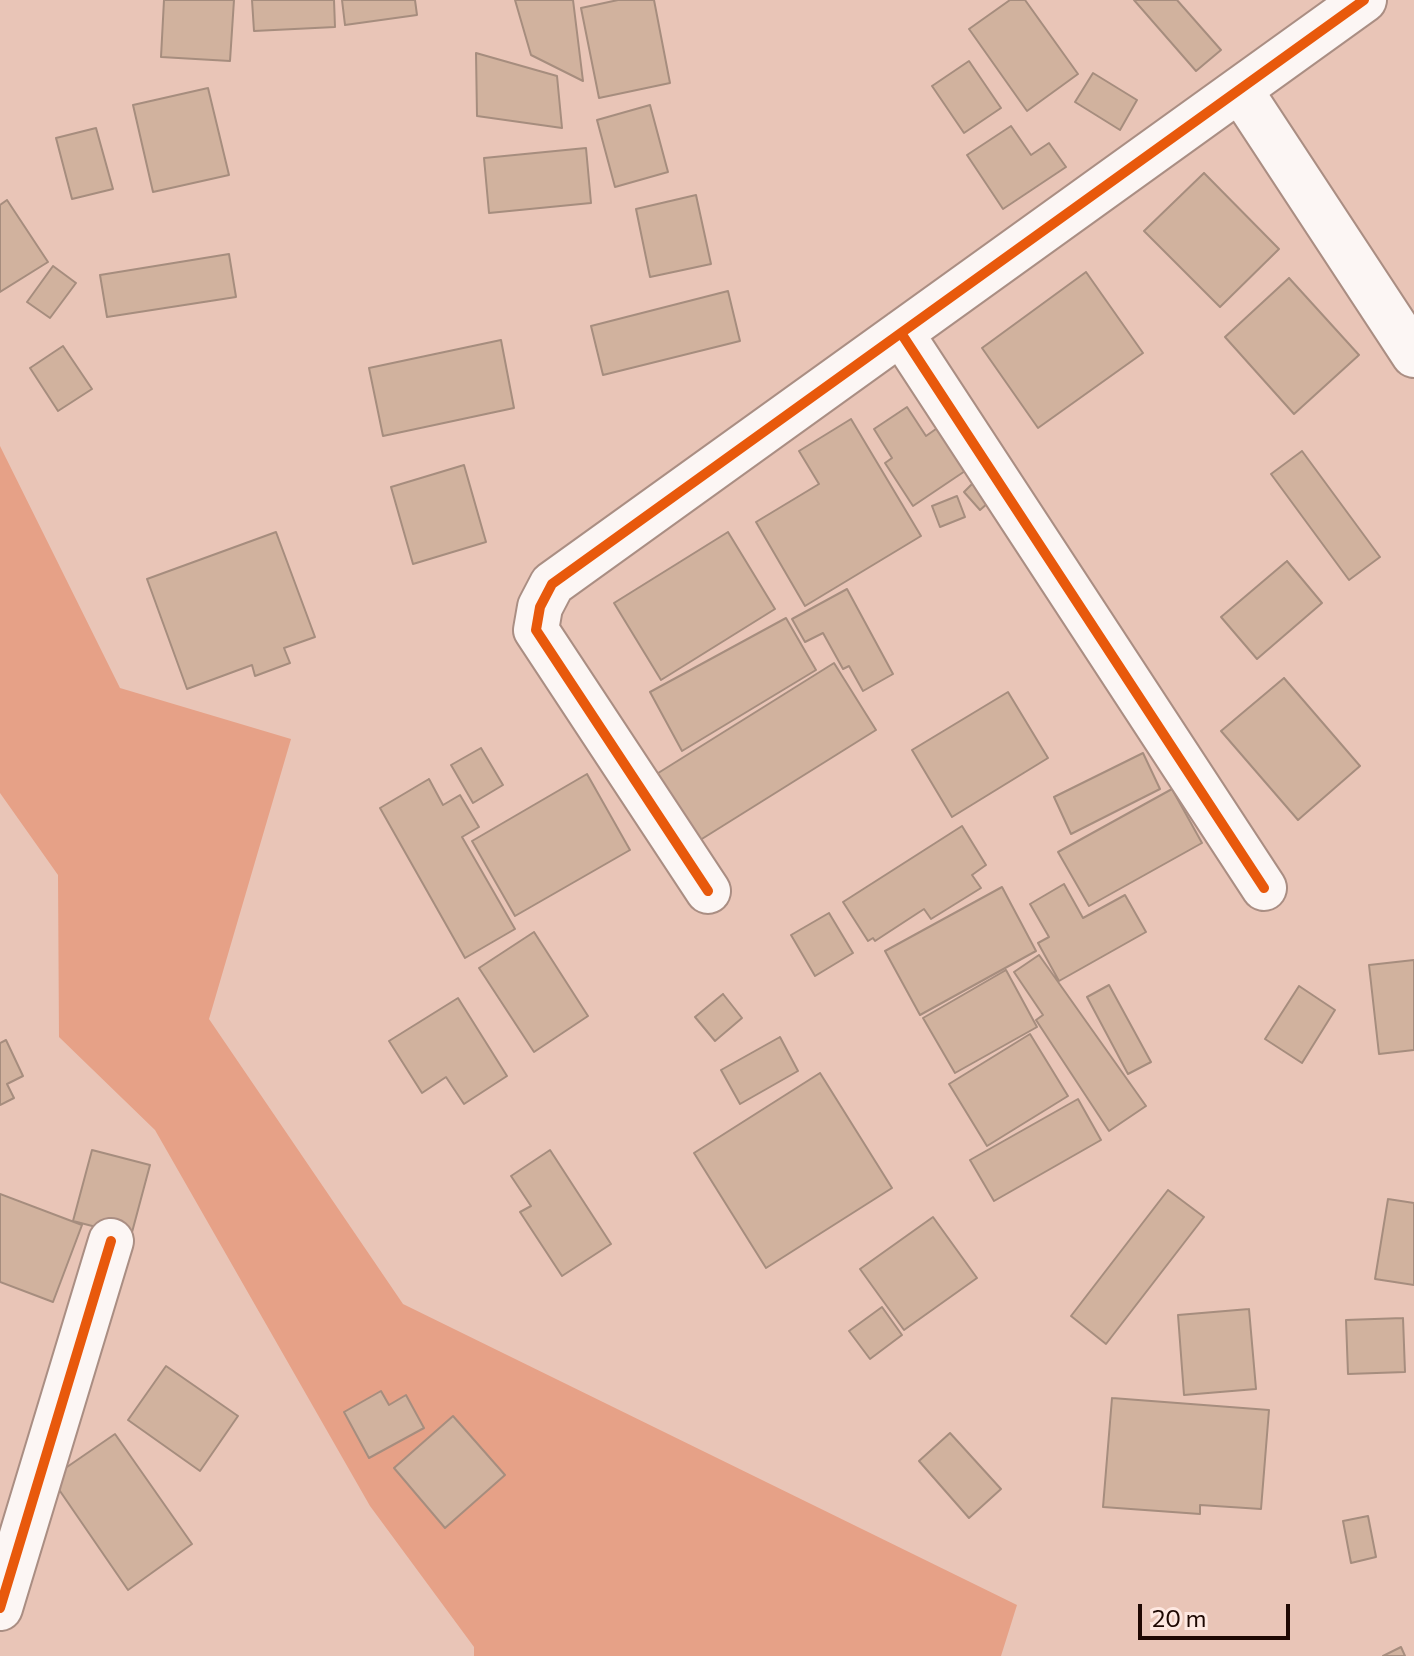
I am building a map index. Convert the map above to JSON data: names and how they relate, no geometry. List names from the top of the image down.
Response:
{
  "scale_bar": "20 m"
}
